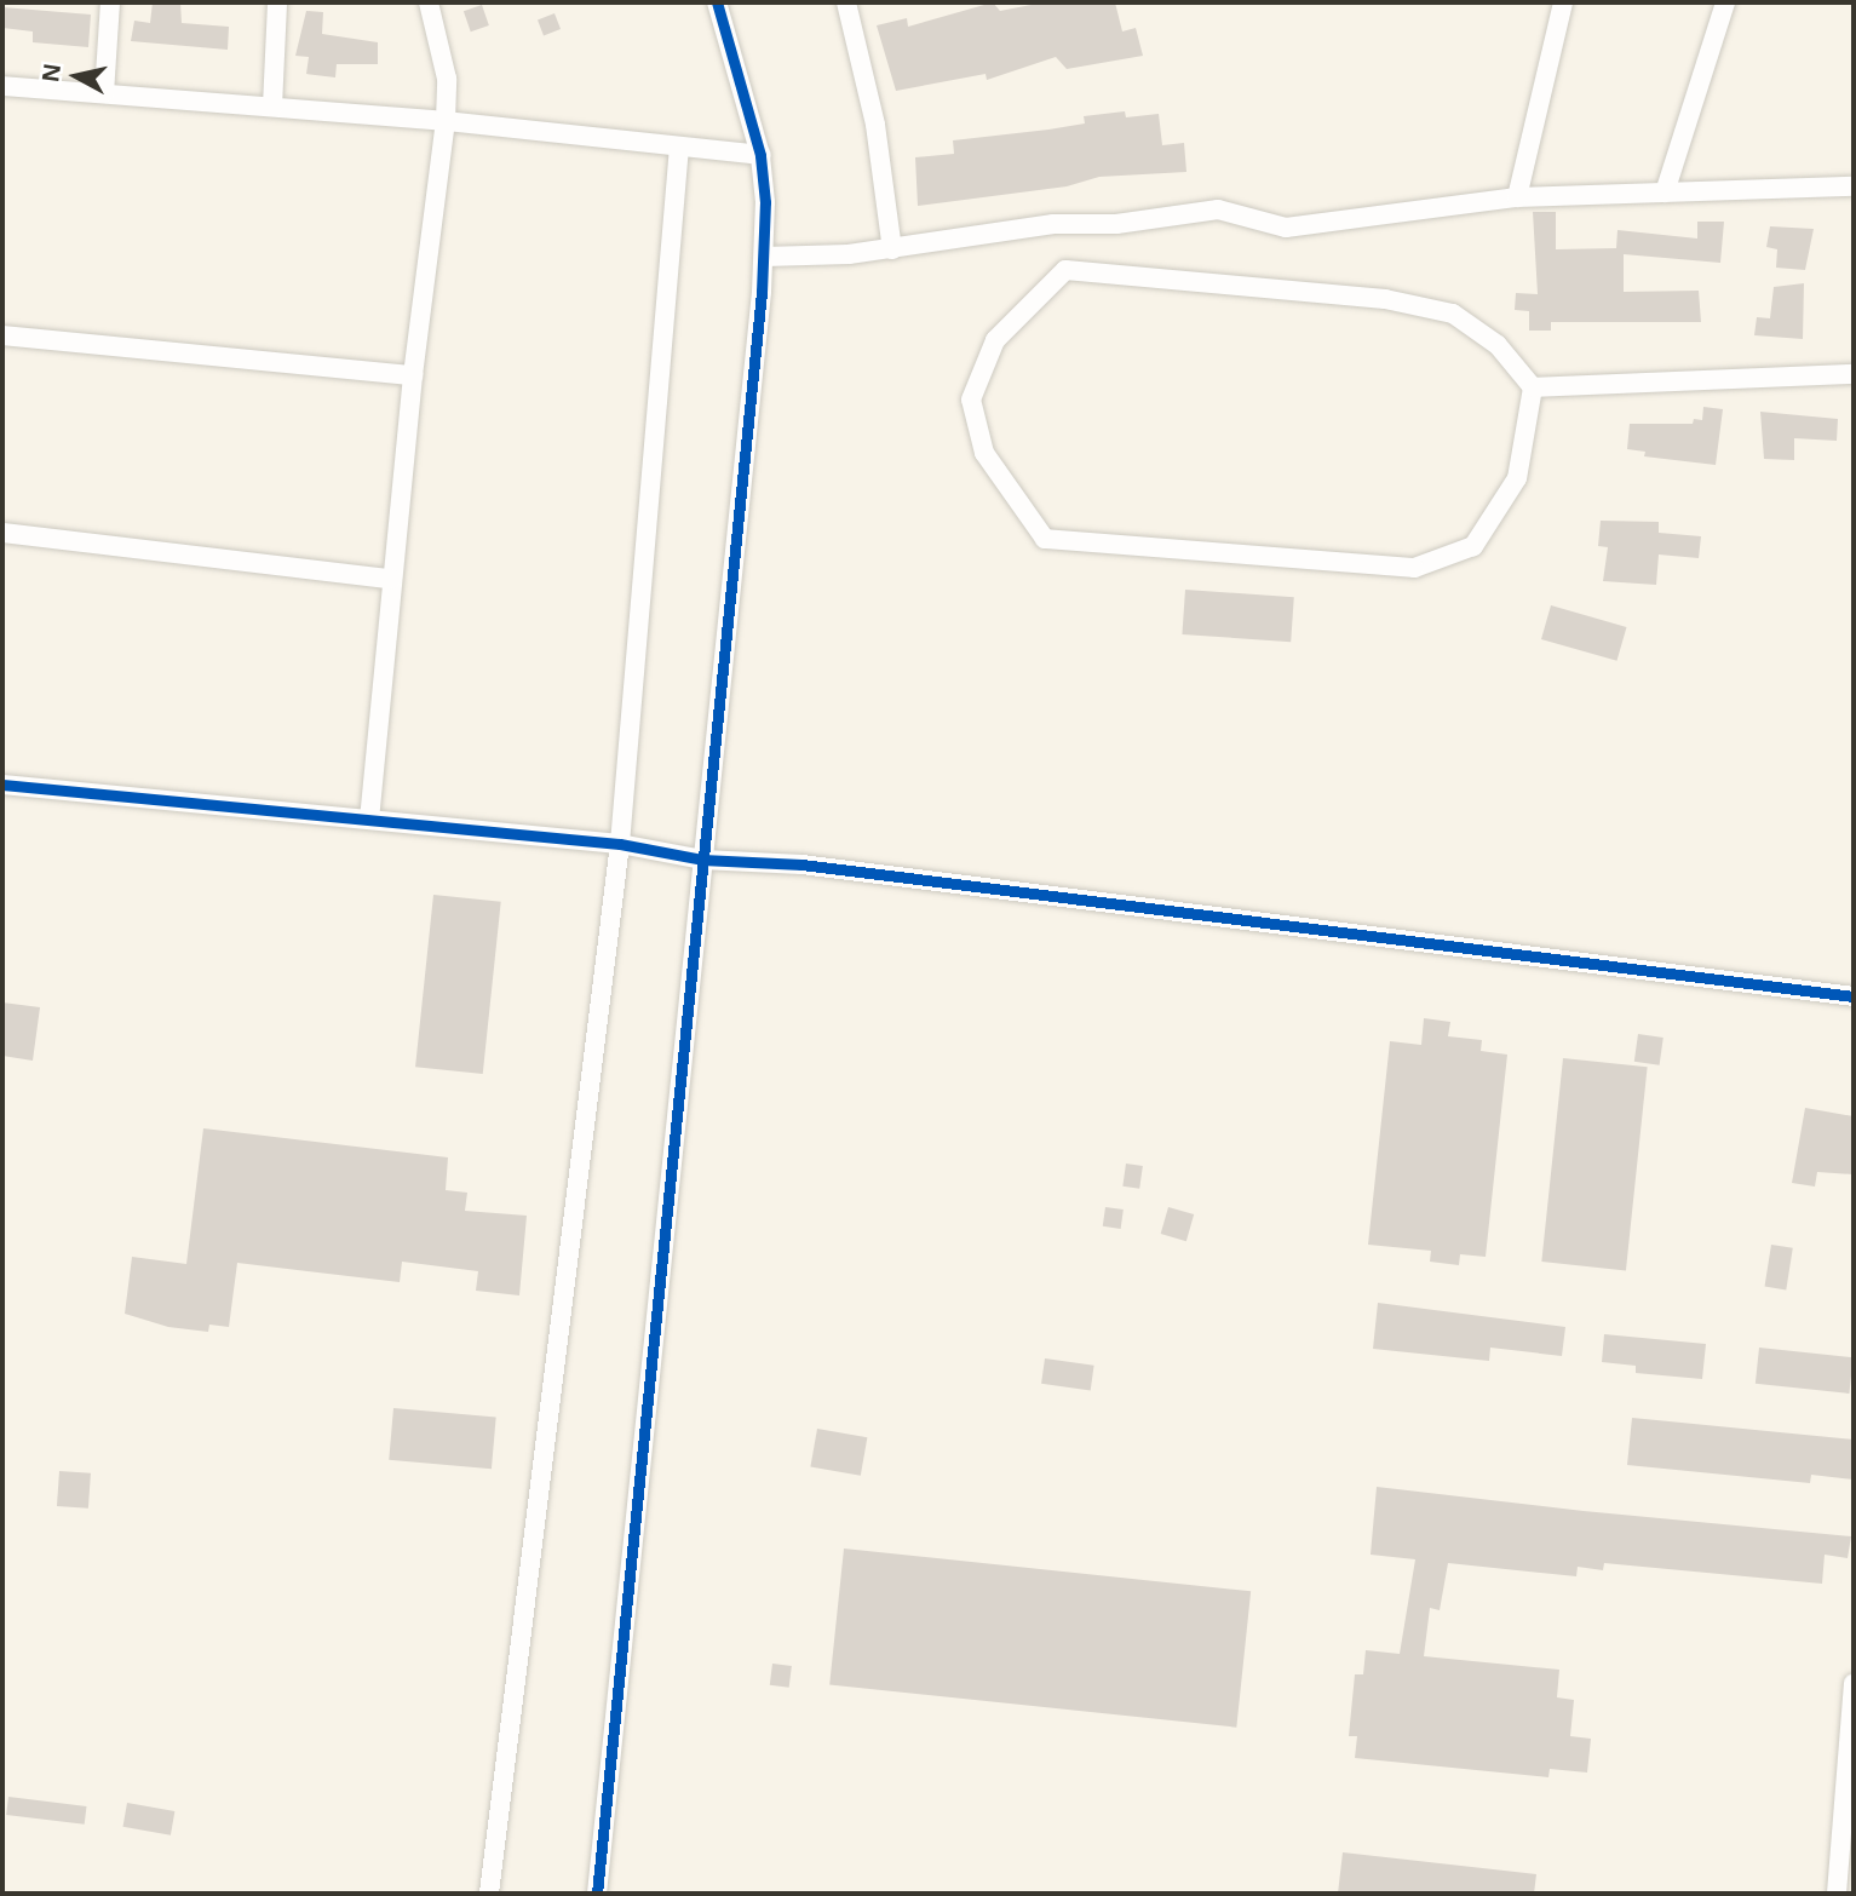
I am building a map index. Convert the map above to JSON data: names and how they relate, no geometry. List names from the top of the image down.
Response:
{
  "north": "left"
}
